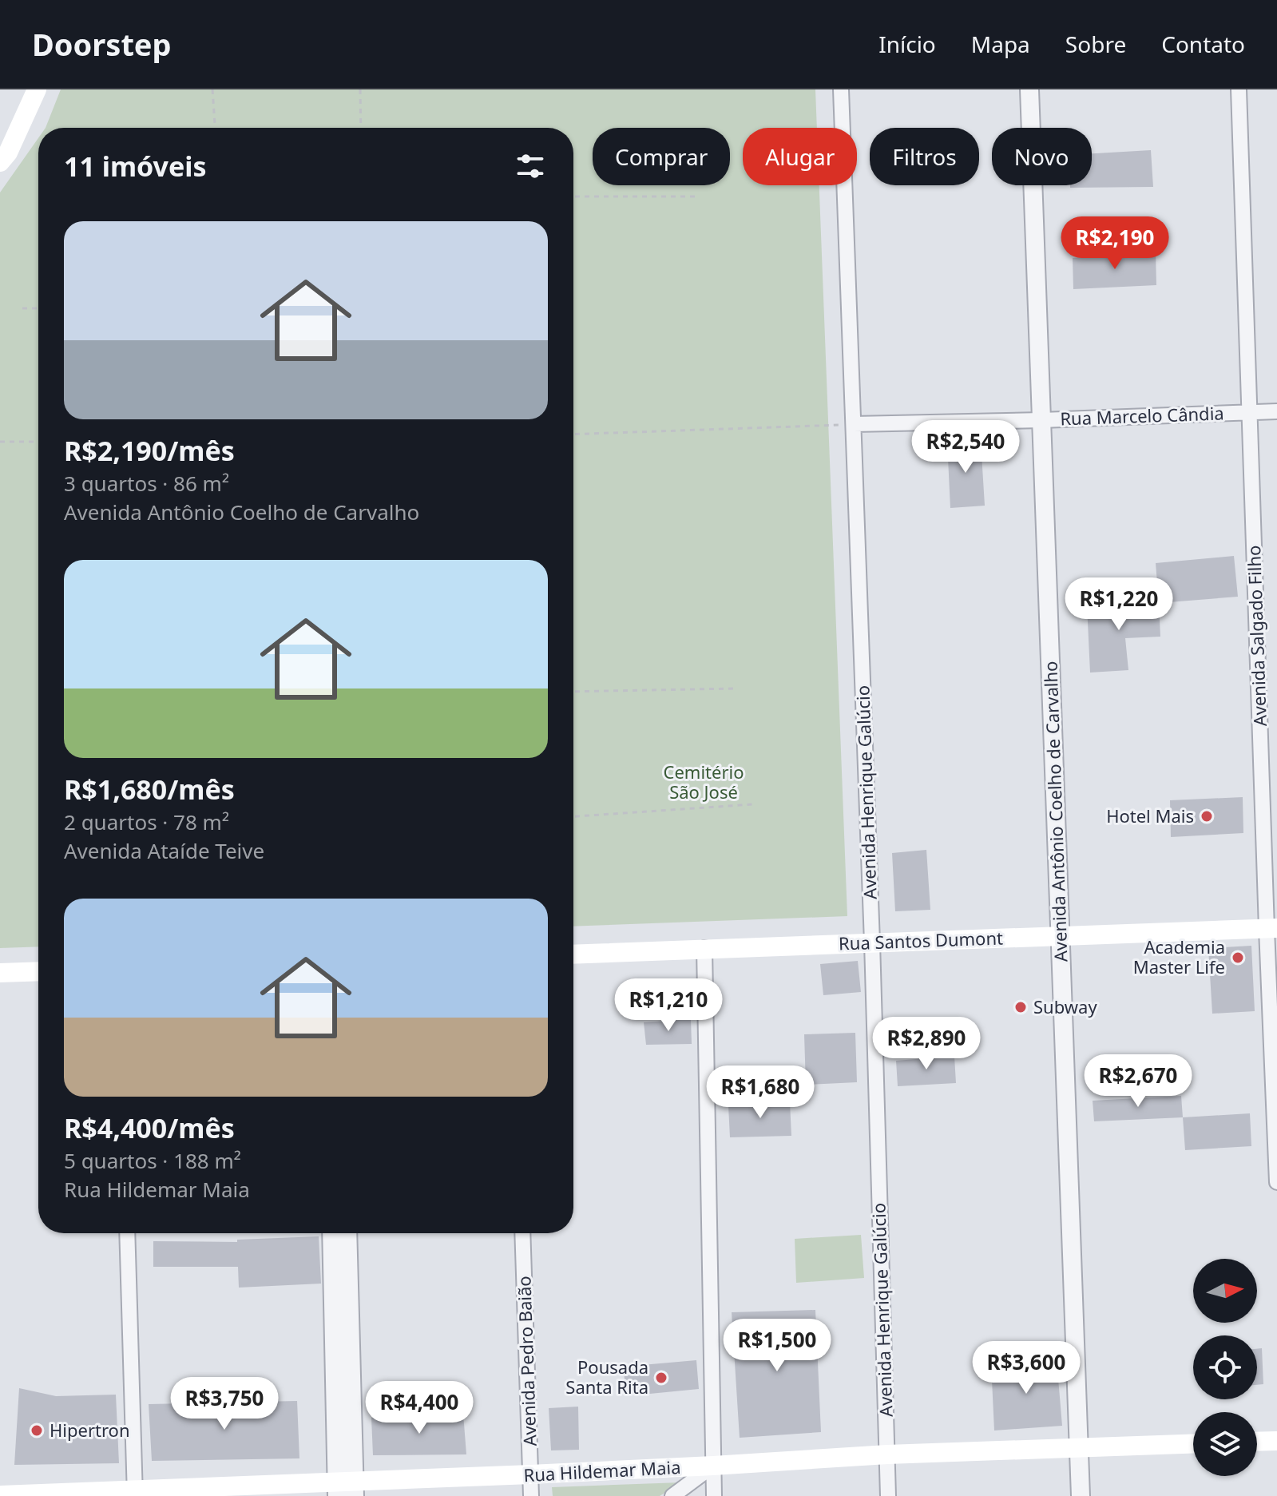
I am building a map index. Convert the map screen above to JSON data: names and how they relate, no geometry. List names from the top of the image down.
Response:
{
  "streets": {
    "main road": ["Rua Santos Dumont", "Rua Hildemar Maia"],
    "street": [
      "Rua Marcelo Cândia",
      "Avenida Salgado Filho",
      "Avenida Henrique Galúcio",
      "Avenida Antônio Coelho de Carvalho",
      "Avenida Pedro Baião"
    ]
  },
  "crossings": [
    ["Rua Marcelo Cândia", "Avenida Salgado Filho"],
    ["Rua Marcelo Cândia", "Avenida Henrique Galúcio"],
    ["Rua Marcelo Cândia", "Avenida Antônio Coelho de Carvalho"],
    ["Avenida Salgado Filho", "Rua Santos Dumont"],
    ["Avenida Henrique Galúcio", "Rua Santos Dumont"],
    ["Avenida Henrique Galúcio", "Rua Hildemar Maia"],
    ["Avenida Antônio Coelho de Carvalho", "Rua Santos Dumont"],
    ["Avenida Antônio Coelho de Carvalho", "Rua Hildemar Maia"],
    ["Avenida Pedro Baião", "Rua Hildemar Maia"]
  ],
  "parks": ["Cemitério São José"],
  "places": [
    "Hotel Mais",
    "Academia Master Life",
    "Subway",
    "Pousada Santa Rita",
    "Hipertron"
  ],
  "north": "right",
  "page": {
    "header": "Doorstep",
    "nav": [
      "Início",
      "Mapa",
      "Sobre",
      "Contato"
    ],
    "chip": [
      "Comprar",
      "Alugar",
      "Filtros",
      "Novo"
    ],
    "heading": "11 imóveis",
    "list": [
      {
        "name": "R$2,190/mês",
        "note": "3 quartos · 86 m² · Avenida Antônio Coelho de Carvalho"
      },
      {
        "name": "R$1,680/mês",
        "note": "2 quartos · 78 m² · Avenida Ataíde Teive"
      },
      {
        "name": "R$4,400/mês",
        "note": "5 quartos · 188 m² · Rua Hildemar Maia"
      }
    ],
    "price": [
      "R$2,190",
      "R$2,540",
      "R$1,220",
      "R$1,210",
      "R$2,890",
      "R$2,670",
      "R$1,680",
      "R$1,500",
      "R$3,600",
      "R$3,750",
      "R$4,400"
    ]
  }
}
